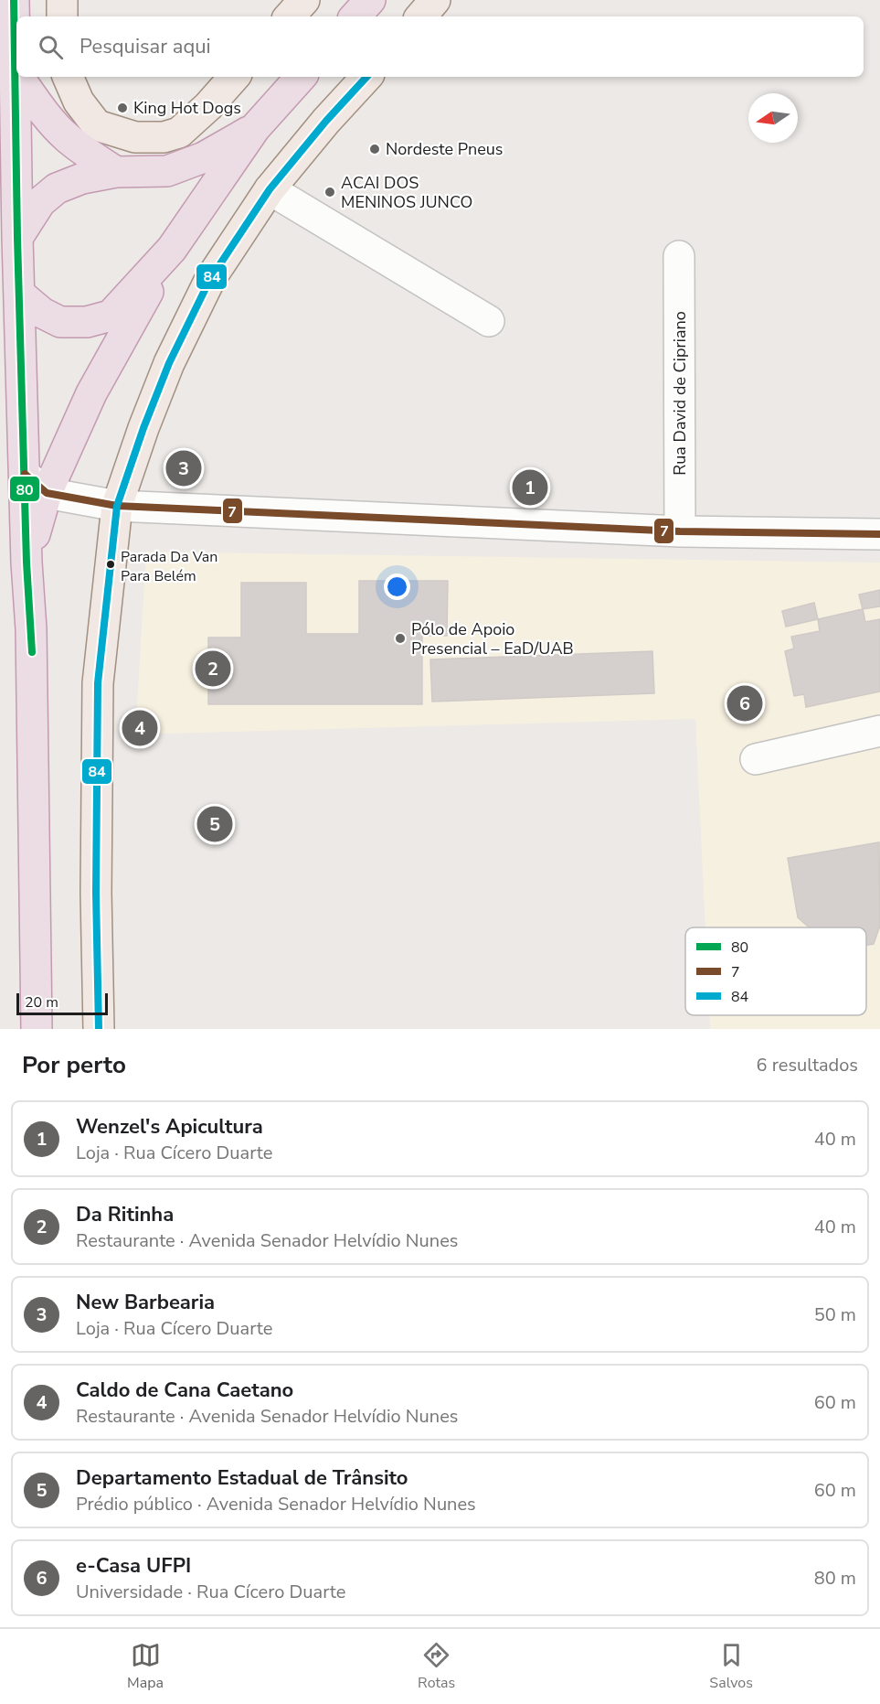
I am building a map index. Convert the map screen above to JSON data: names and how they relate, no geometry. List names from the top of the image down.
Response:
{
  "streets": {
    "street": ["Rua David de Cipriano"]
  },
  "places": [
    "King Hot Dogs",
    "Nordeste Pneus",
    "ACAI DOS MENINOS JUNCO",
    "Parada Da Van Para Belém",
    "Pólo de Apoio Presencial – EaD/UAB"
  ],
  "lines": ["transit line 80", "transit line 84", "transit line 7"],
  "legend": ["80", "7", "84"],
  "scale_bar": "20 m",
  "north": "left",
  "page": {
    "search": "Pesquisar aqui",
    "pins": [
      "3",
      "1",
      "2",
      "6",
      "4",
      "5"
    ],
    "scale": "20 m",
    "heading": ["Por perto", "6 resultados"],
    "list": [
      {
        "mark": "1",
        "name": "Wenzel's Apicultura",
        "note": "Loja · Rua Cícero Duarte",
        "value": "40 m"
      },
      {
        "mark": "2",
        "name": "Da Ritinha",
        "note": "Restaurante · Avenida Senador Helvídio Nunes",
        "value": "40 m"
      },
      {
        "mark": "3",
        "name": "New Barbearia",
        "note": "Loja · Rua Cícero Duarte",
        "value": "50 m"
      },
      {
        "mark": "4",
        "name": "Caldo de Cana Caetano",
        "note": "Restaurante · Avenida Senador Helvídio Nunes",
        "value": "60 m"
      },
      {
        "mark": "5",
        "name": "Departamento Estadual de Trânsito",
        "note": "Prédio público · Avenida Senador Helvídio Nunes",
        "value": "60 m"
      },
      {
        "mark": "6",
        "name": "e-Casa UFPI",
        "note": "Universidade · Rua Cícero Duarte",
        "value": "80 m"
      }
    ],
    "nav": ["Mapa", "Rotas", "Salvos"]
  }
}
